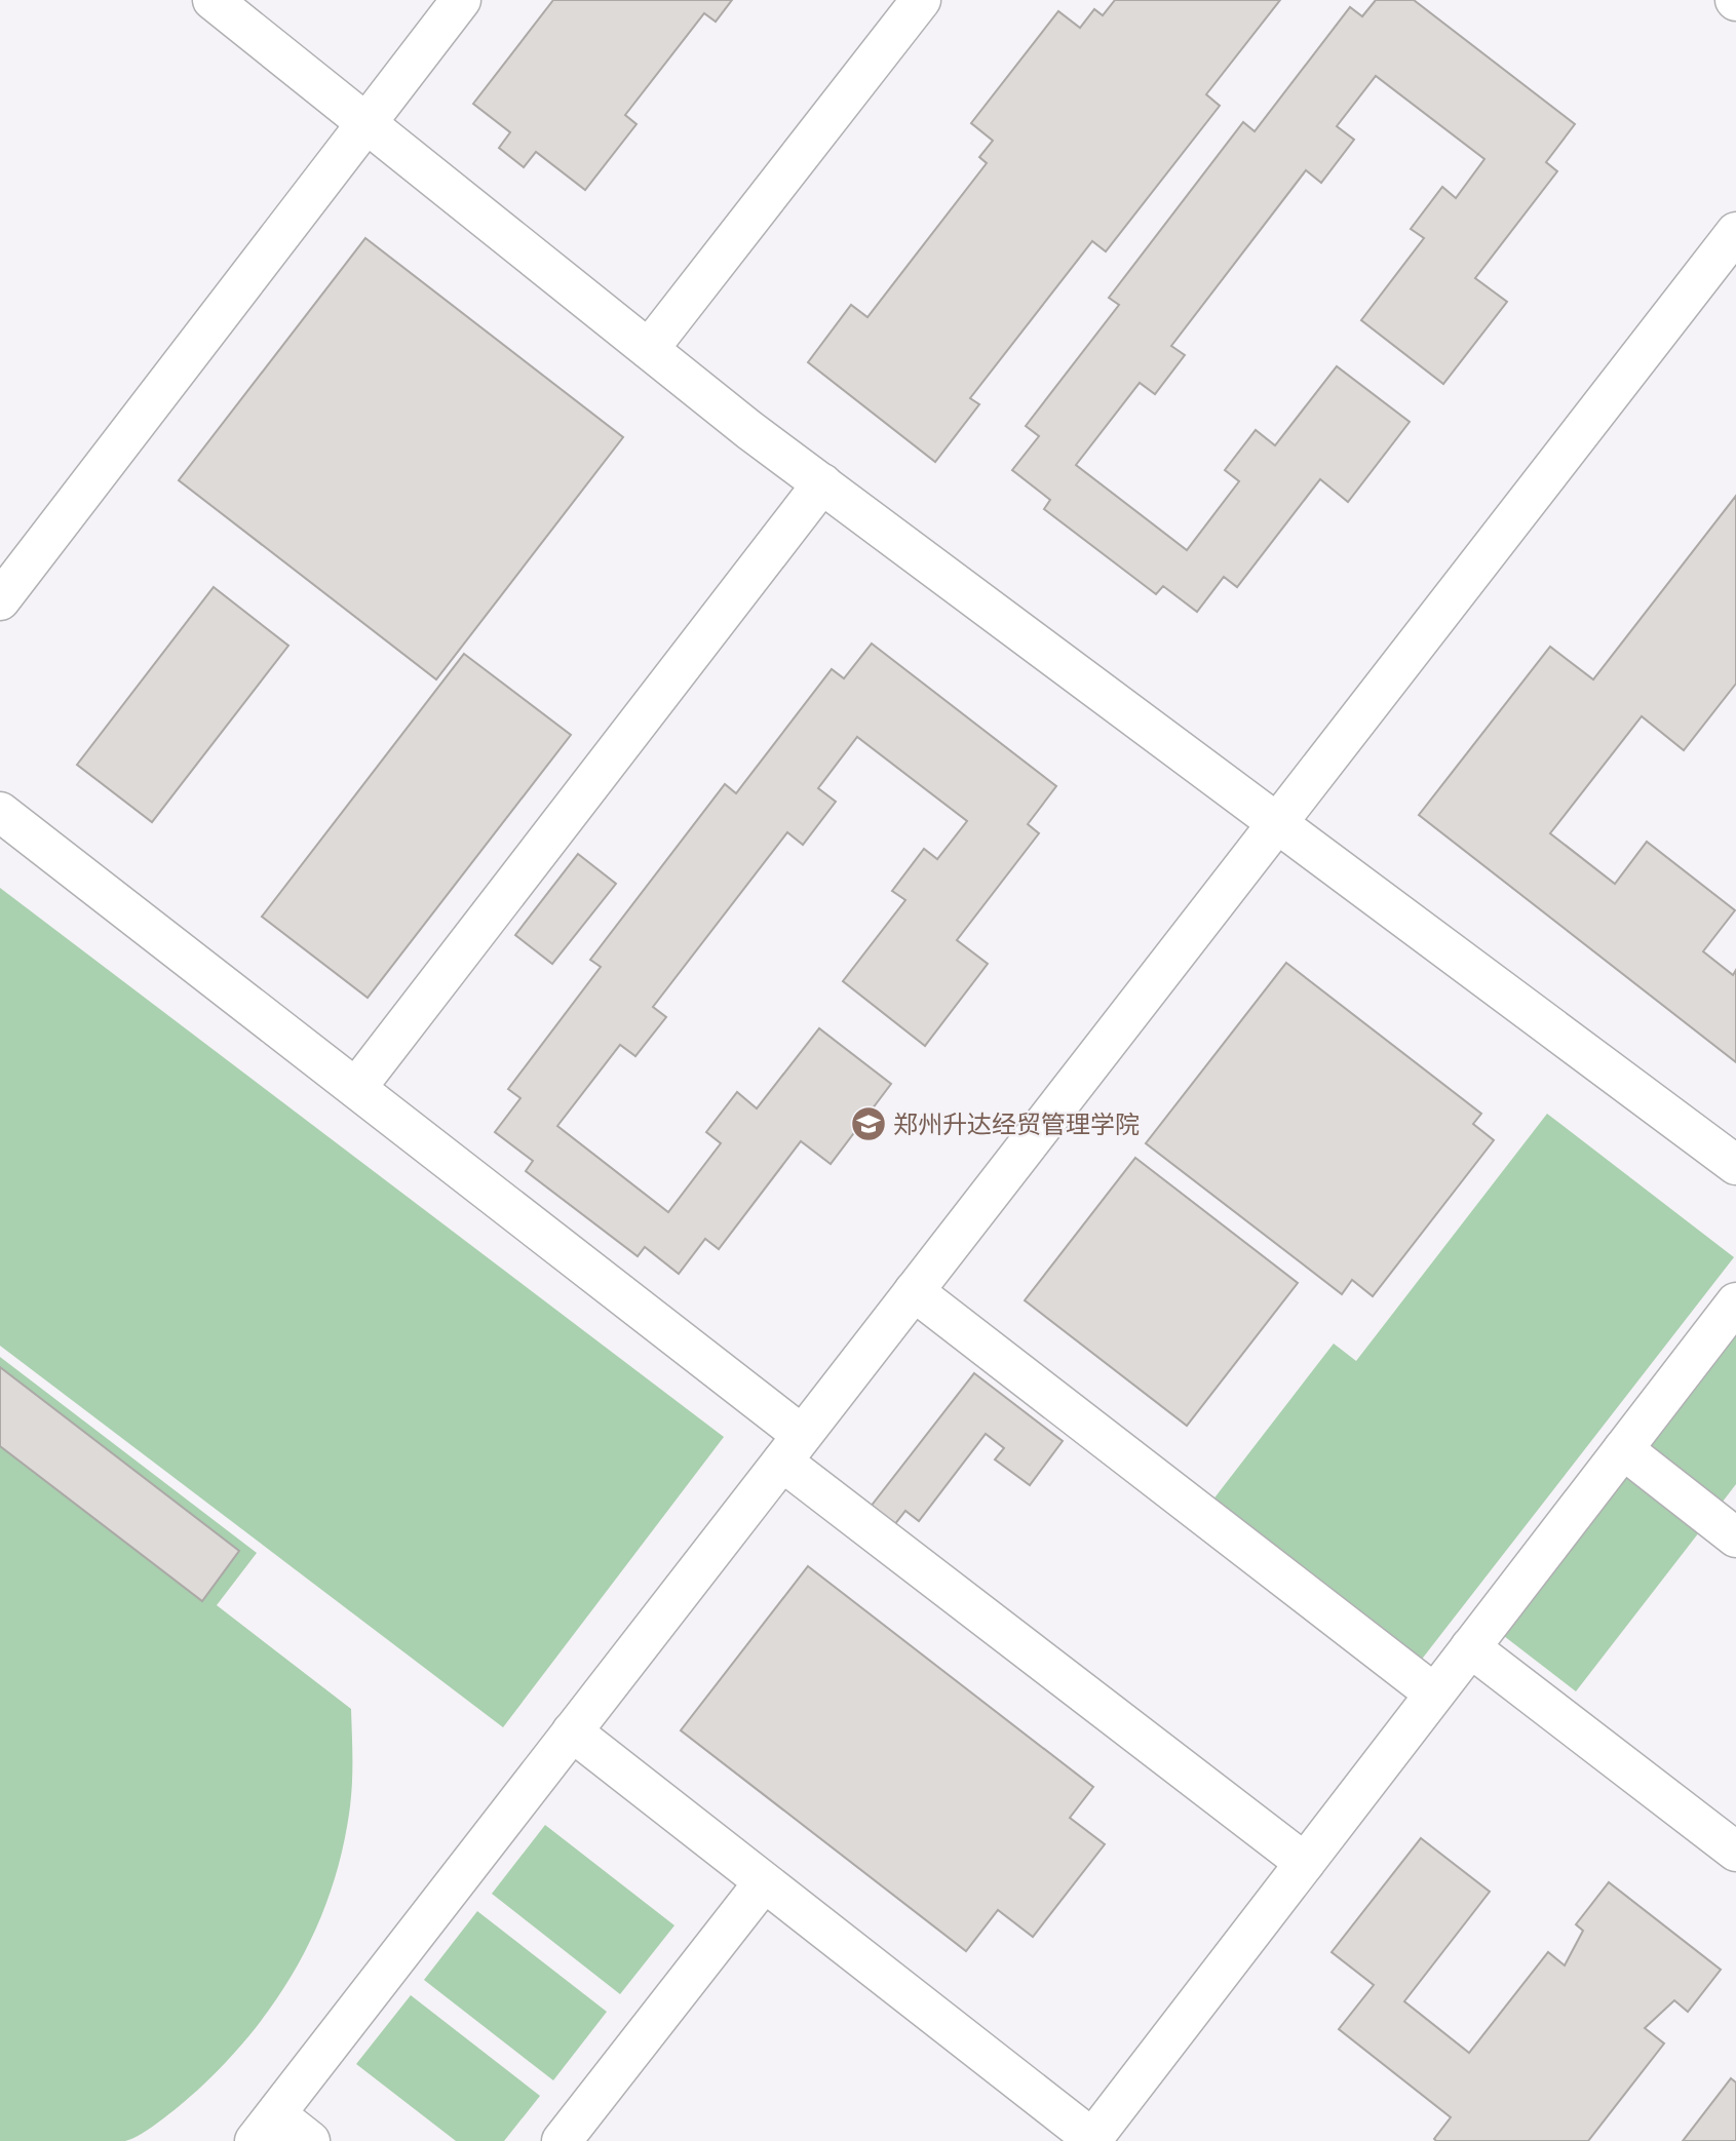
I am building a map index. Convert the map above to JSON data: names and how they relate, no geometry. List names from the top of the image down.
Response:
{
  "places": {
    "school or university": ["郑州升达经贸管理学院"]
  }
}
